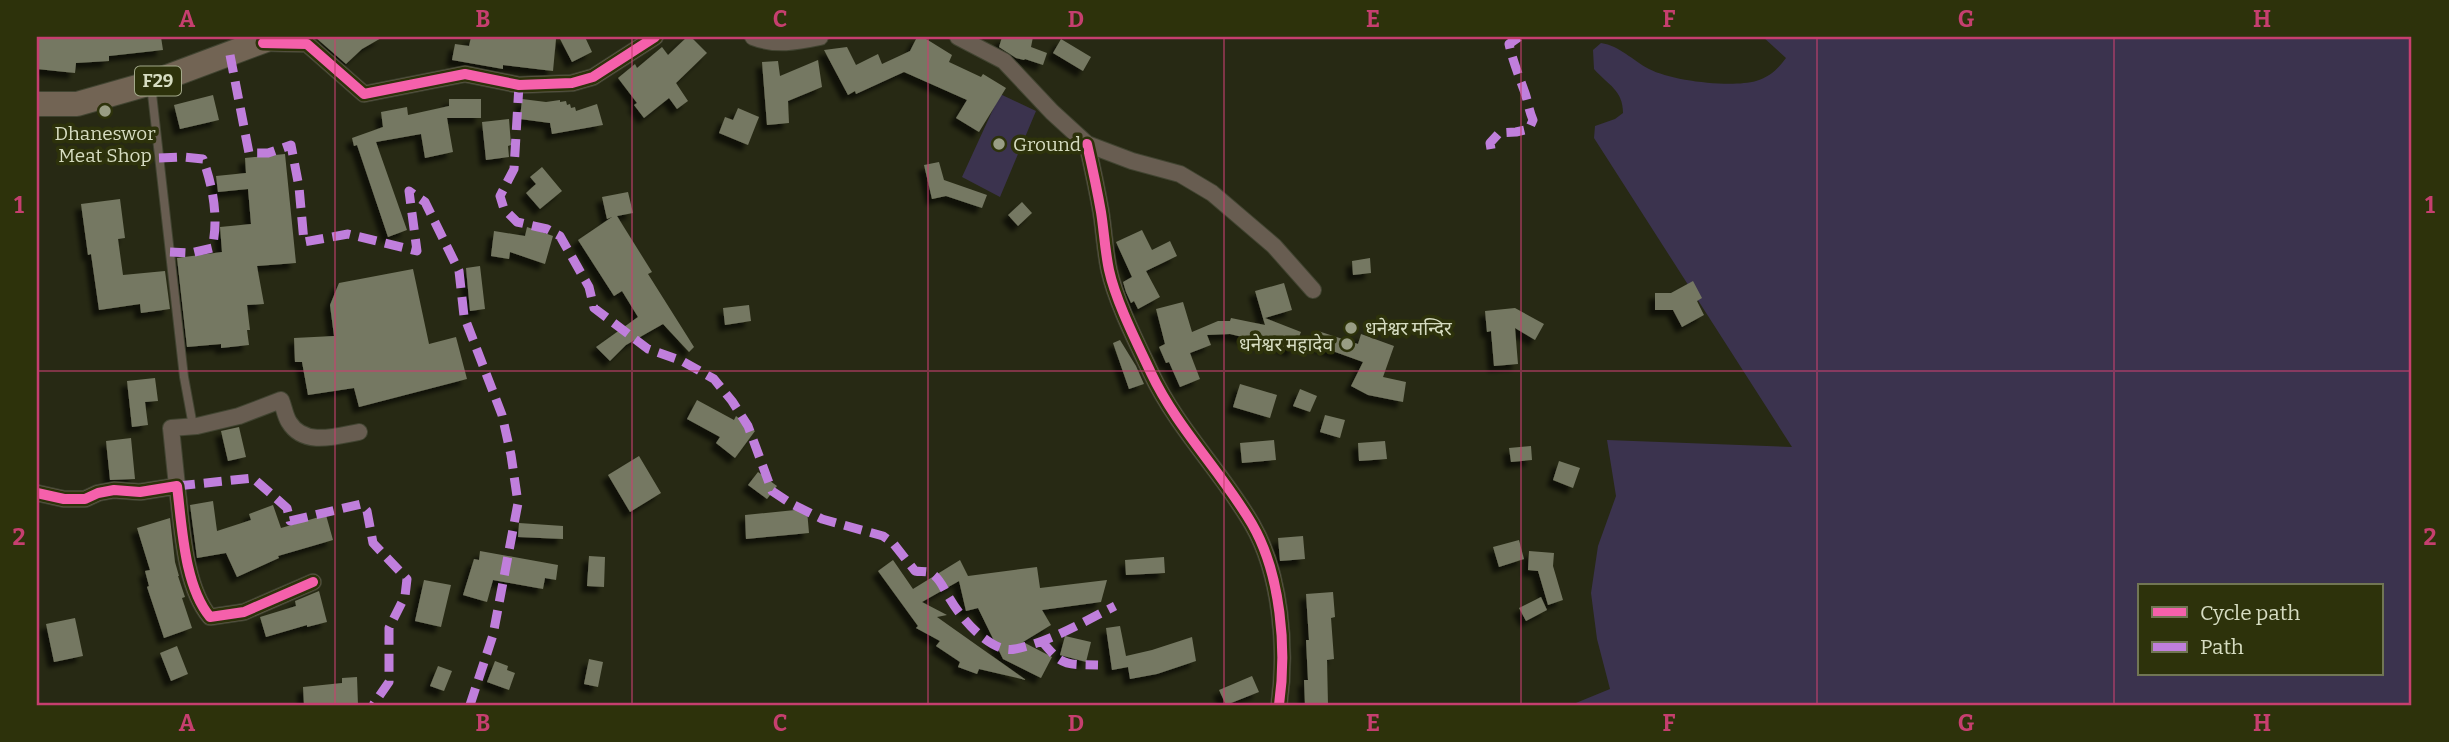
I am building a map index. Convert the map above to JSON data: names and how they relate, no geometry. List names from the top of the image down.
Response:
{
  "streets": {
    "main road": ["F29"]
  },
  "places": [
    "Dhaneswor Meat Shop",
    "Ground",
    "धनेश्वर मन्दिर",
    "धनेश्वर महादेव"
  ],
  "legend": ["Cycle path", "Path"],
  "grid": {
    "columns": [
      "A",
      "B",
      "C",
      "D",
      "E",
      "F",
      "G",
      "H"
    ],
    "rows": ["1", "2"]
  }
}
